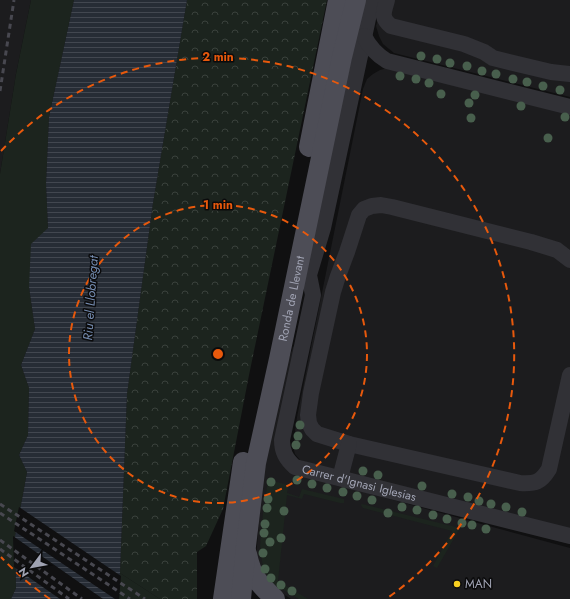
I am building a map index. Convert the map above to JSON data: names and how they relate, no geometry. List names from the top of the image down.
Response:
{
  "streets": {
    "main road": ["Ronda de Llevant"],
    "street": ["Carrer d'Ignasi Iglesias"]
  },
  "crossings": [
    ["Ronda de Llevant", "Carrer d'Ignasi Iglesias"]
  ],
  "water": ["Riu el Llobregat"],
  "places": ["MAN"],
  "north": "bottom left",
  "rings": ["2 min", "1 min"]
}
